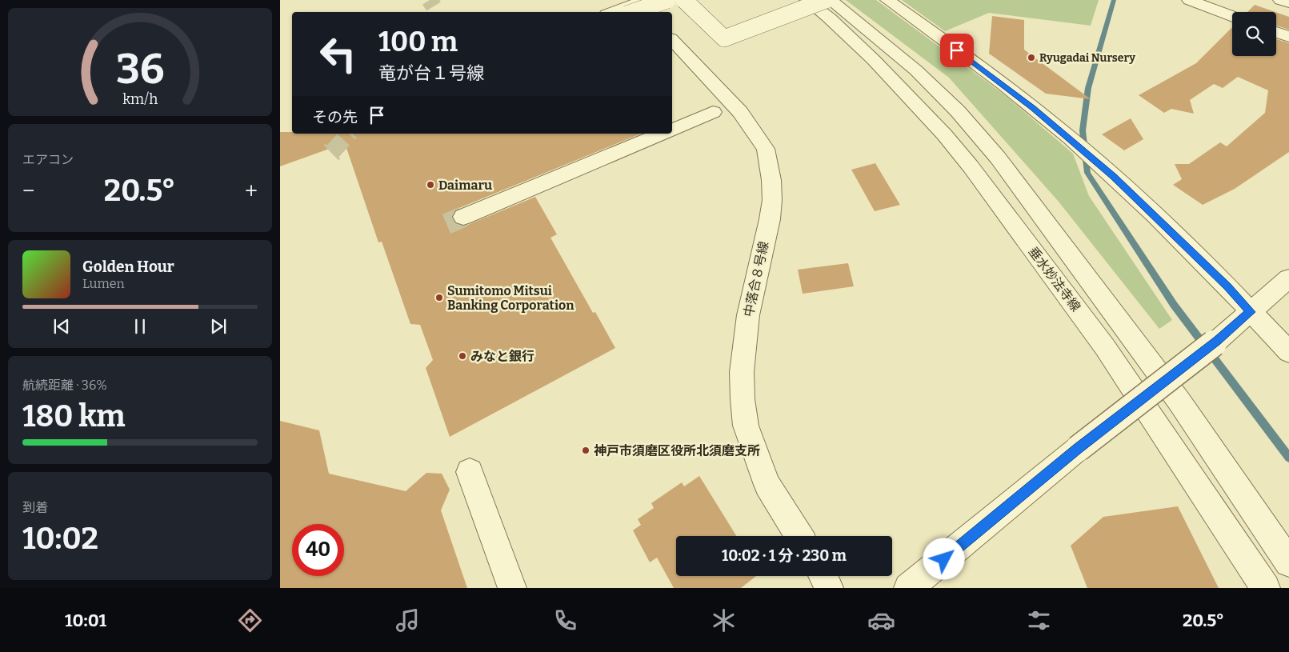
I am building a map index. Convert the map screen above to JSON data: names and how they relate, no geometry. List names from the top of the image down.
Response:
{
  "streets": {
    "street": ["中落合８号線", "垂水妙法寺線"]
  },
  "places": [
    "Ryugadai Nursery",
    "Daimaru",
    "Sumitomo Mitsui Banking Corporation",
    "みなと銀行",
    "神戸市須磨区役所北須磨支所"
  ],
  "page": {
    "turn": ["100 m", "竜が台１号線"],
    "then": "その先",
    "tile": [
      "エアコン",
      ["航続距離 · 36%", "180 km"],
      ["到着", "10:02"]
    ],
    "heat": ["−", "20.5°", "+"],
    "song": ["Golden Hour", "Lumen"],
    "limit": "40",
    "trip": "10:02 · 1 分 · 230 m",
    "tabs": ["10:01", "20.5°"],
    "gauge": ["36", "km/h"]
  }
}
